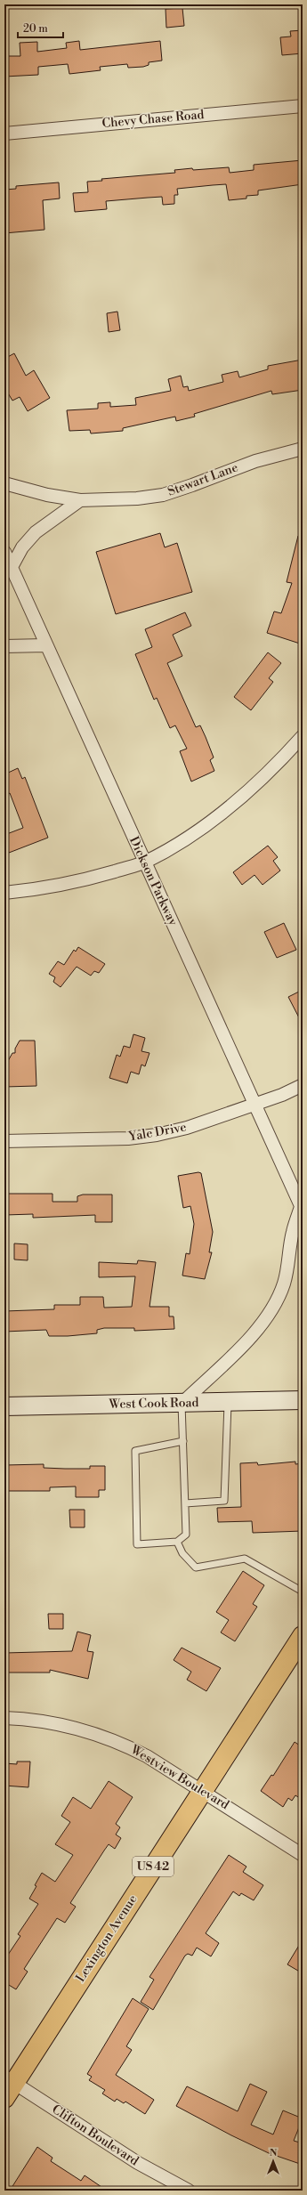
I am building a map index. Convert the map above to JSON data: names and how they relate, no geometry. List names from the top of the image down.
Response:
{
  "streets": {
    "main road": ["West Cook Road", "US 42", "Lexington Avenue"],
    "street": [
      "Chevy Chase Road",
      "Stewart Lane",
      "Dickson Parkway",
      "Yale Drive",
      "Westview Boulevard",
      "Clifton Boulevard"
    ]
  },
  "crossings": [
    ["Dickson Parkway", "Yale Drive"],
    ["Westview Boulevard", "Lexington Avenue"],
    ["Lexington Avenue", "Clifton Boulevard"]
  ],
  "scale_bar": "20 m",
  "north": "top"
}
